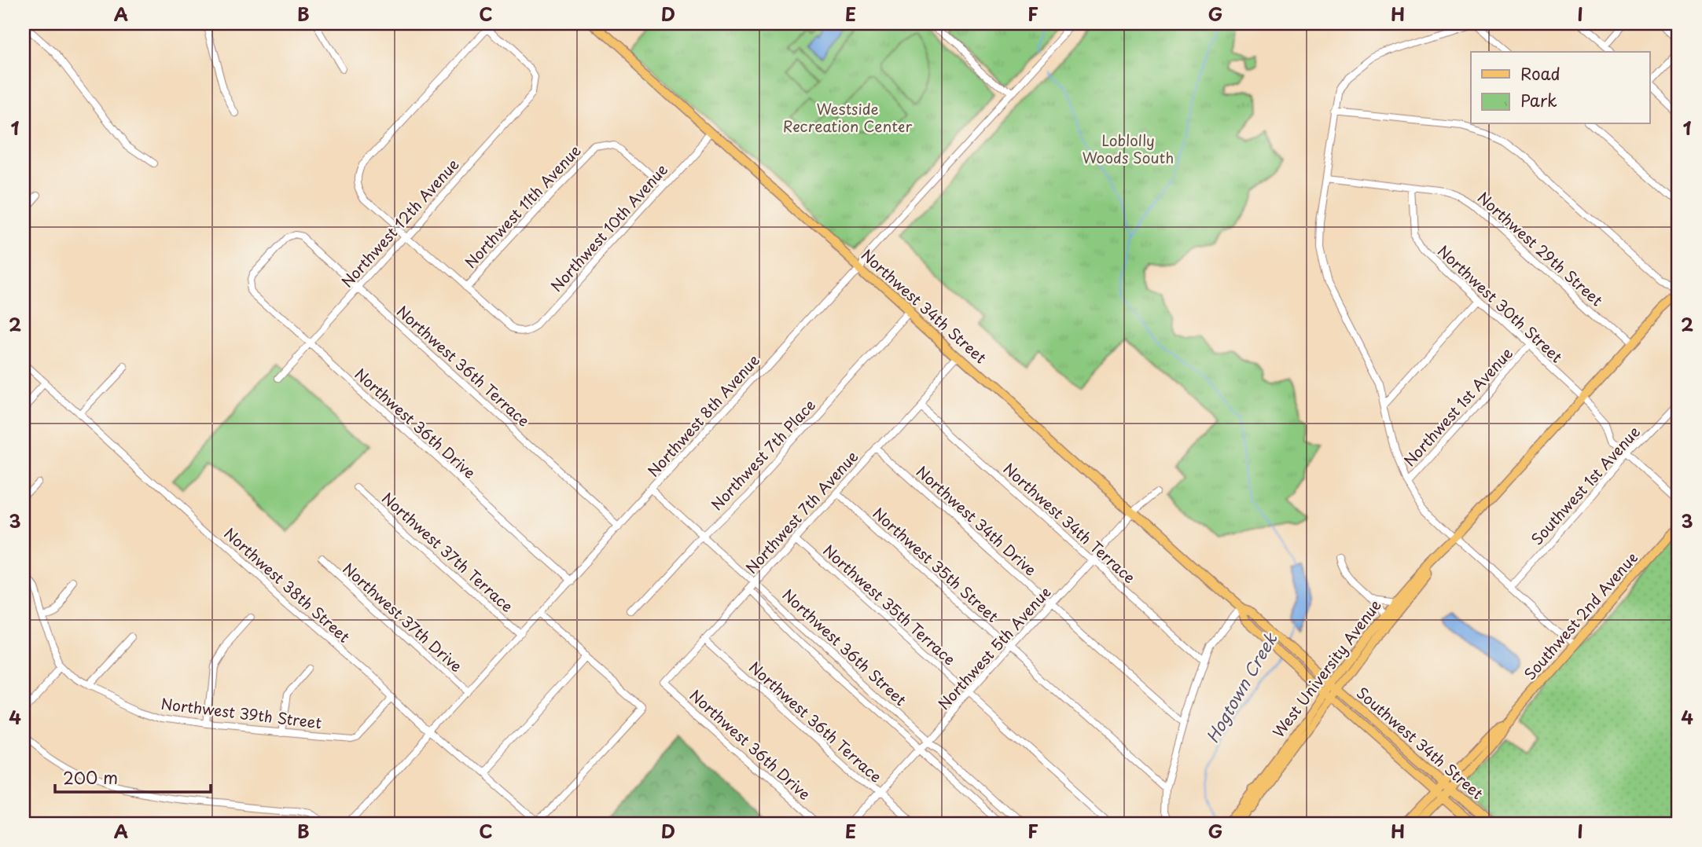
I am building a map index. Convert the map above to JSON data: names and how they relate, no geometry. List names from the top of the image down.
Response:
{
  "streets": {
    "main road": [
      "Northwest 34th Street",
      "Southwest 2nd Avenue",
      "West University Avenue",
      "Southwest 34th Street"
    ],
    "street": [
      "Northwest 11th Avenue",
      "Northwest 12th Avenue",
      "Northwest 10th Avenue",
      "Northwest 29th Street",
      "Northwest 30th Street",
      "Northwest 36th Terrace",
      "Northwest 1st Avenue",
      "Northwest 8th Avenue",
      "Northwest 36th Drive",
      "Northwest 7th Place",
      "Southwest 1st Avenue",
      "Northwest 7th Avenue",
      "Northwest 34th Drive",
      "Northwest 34th Terrace",
      "Northwest 37th Terrace",
      "Northwest 35th Street",
      "Northwest 38th Street",
      "Northwest 35th Terrace",
      "Northwest 37th Drive",
      "Northwest 36th Street",
      "Northwest 5th Avenue",
      "Northwest 39th Street"
    ]
  },
  "crossings": [
    ["Northwest 11th Avenue", "Northwest 10th Avenue"],
    ["Northwest 12th Avenue", "Northwest 36th Terrace"],
    ["Northwest 12th Avenue", "Northwest 36th Drive"],
    ["Northwest 10th Avenue", "Northwest 34th Street"],
    ["Northwest 29th Street", "Northwest 30th Street"],
    ["Northwest 29th Street", "West University Avenue"],
    ["Northwest 30th Street", "Northwest 1st Avenue"],
    ["Northwest 30th Street", "Southwest 1st Avenue"],
    ["Northwest 30th Street", "West University Avenue"],
    ["Northwest 34th Street", "Northwest 8th Avenue"],
    ["Northwest 34th Street", "Northwest 7th Place"],
    ["Northwest 34th Street", "Northwest 7th Avenue"],
    ["Northwest 34th Street", "Northwest 5th Avenue"],
    ["Northwest 34th Street", "West University Avenue"],
    ["Northwest 34th Street", "Southwest 34th Street"],
    ["Northwest 36th Terrace", "Northwest 8th Avenue"],
    ["Northwest 36th Terrace", "Northwest 36th Drive"],
    ["Northwest 36th Terrace", "Northwest 7th Avenue"],
    ["Northwest 36th Terrace", "Northwest 5th Avenue"],
    ["Northwest 8th Avenue", "Northwest 36th Drive"],
    ["Northwest 8th Avenue", "Northwest 37th Terrace"],
    ["Northwest 8th Avenue", "Northwest 38th Street"],
    ["Northwest 8th Avenue", "Northwest 37th Drive"],
    ["Northwest 8th Avenue", "Northwest 36th Street"],
    ["Northwest 36th Drive", "Northwest 7th Avenue"],
    ["Northwest 7th Place", "Northwest 36th Street"],
    ["Northwest 7th Avenue", "Northwest 34th Drive"],
    ["Northwest 7th Avenue", "Northwest 34th Terrace"],
    ["Northwest 7th Avenue", "Northwest 35th Street"],
    ["Northwest 7th Avenue", "Northwest 35th Terrace"],
    ["Northwest 7th Avenue", "Northwest 36th Street"],
    ["Northwest 34th Drive", "Northwest 5th Avenue"],
    ["Northwest 34th Terrace", "Northwest 5th Avenue"],
    ["Northwest 35th Street", "Northwest 5th Avenue"],
    ["Northwest 38th Street", "Northwest 39th Street"],
    ["Northwest 35th Terrace", "Northwest 5th Avenue"],
    ["Southwest 2nd Avenue", "Southwest 34th Street"],
    ["Northwest 36th Street", "Northwest 5th Avenue"],
    ["West University Avenue", "Southwest 34th Street"]
  ],
  "water": ["Hogtown Creek"],
  "parks": ["Westside Recreation Center", "Loblolly Woods South"],
  "legend": ["Road", "Park"],
  "scale_bar": "200 m",
  "grid": {
    "columns": [
      "A",
      "B",
      "C",
      "D",
      "E",
      "F",
      "G",
      "H",
      "I"
    ],
    "rows": [
      "1",
      "2",
      "3",
      "4"
    ]
  }
}
